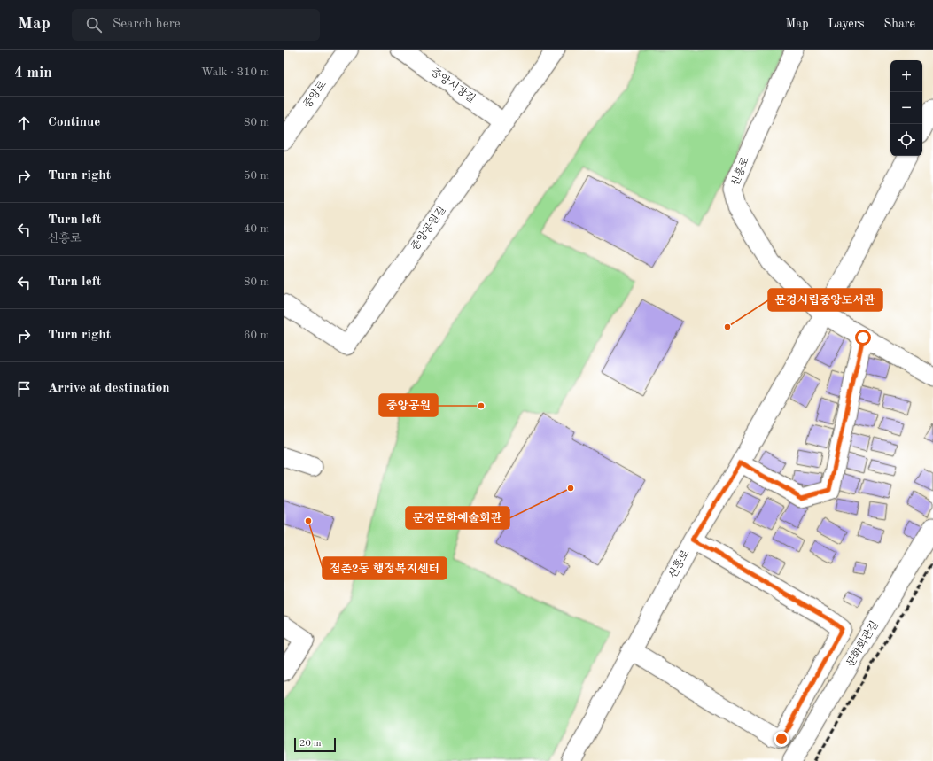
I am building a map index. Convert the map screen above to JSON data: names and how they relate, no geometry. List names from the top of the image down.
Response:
{
  "streets": {
    "main road": ["중앙로"],
    "street": [
      "중앙시장길",
      "신흥로",
      "중앙공원길",
      "문화회관길"
    ]
  },
  "crossings": [
    ["중앙시장길", "중앙공원길"]
  ],
  "places": [
    "문경시립중앙도서관",
    "중앙공원",
    "문경문화예술회관",
    "점촌2동 행정복지센터"
  ],
  "scale_bar": "20 m",
  "page": {
    "header": "Map",
    "search": "Search here",
    "nav": ["Map", "Layers", "Share"],
    "heading": ["4 min", "Walk · 310 m"],
    "map_buttons": ["+", "−"],
    "list": [
      ["Continue", "80 m"],
      ["Turn right", "50 m"],
      ["Turn left", "신흥로", "40 m"],
      ["Turn left", "80 m"],
      ["Turn right", "60 m"],
      "Arrive at destination"
    ],
    "scale": "20 m"
  }
}
